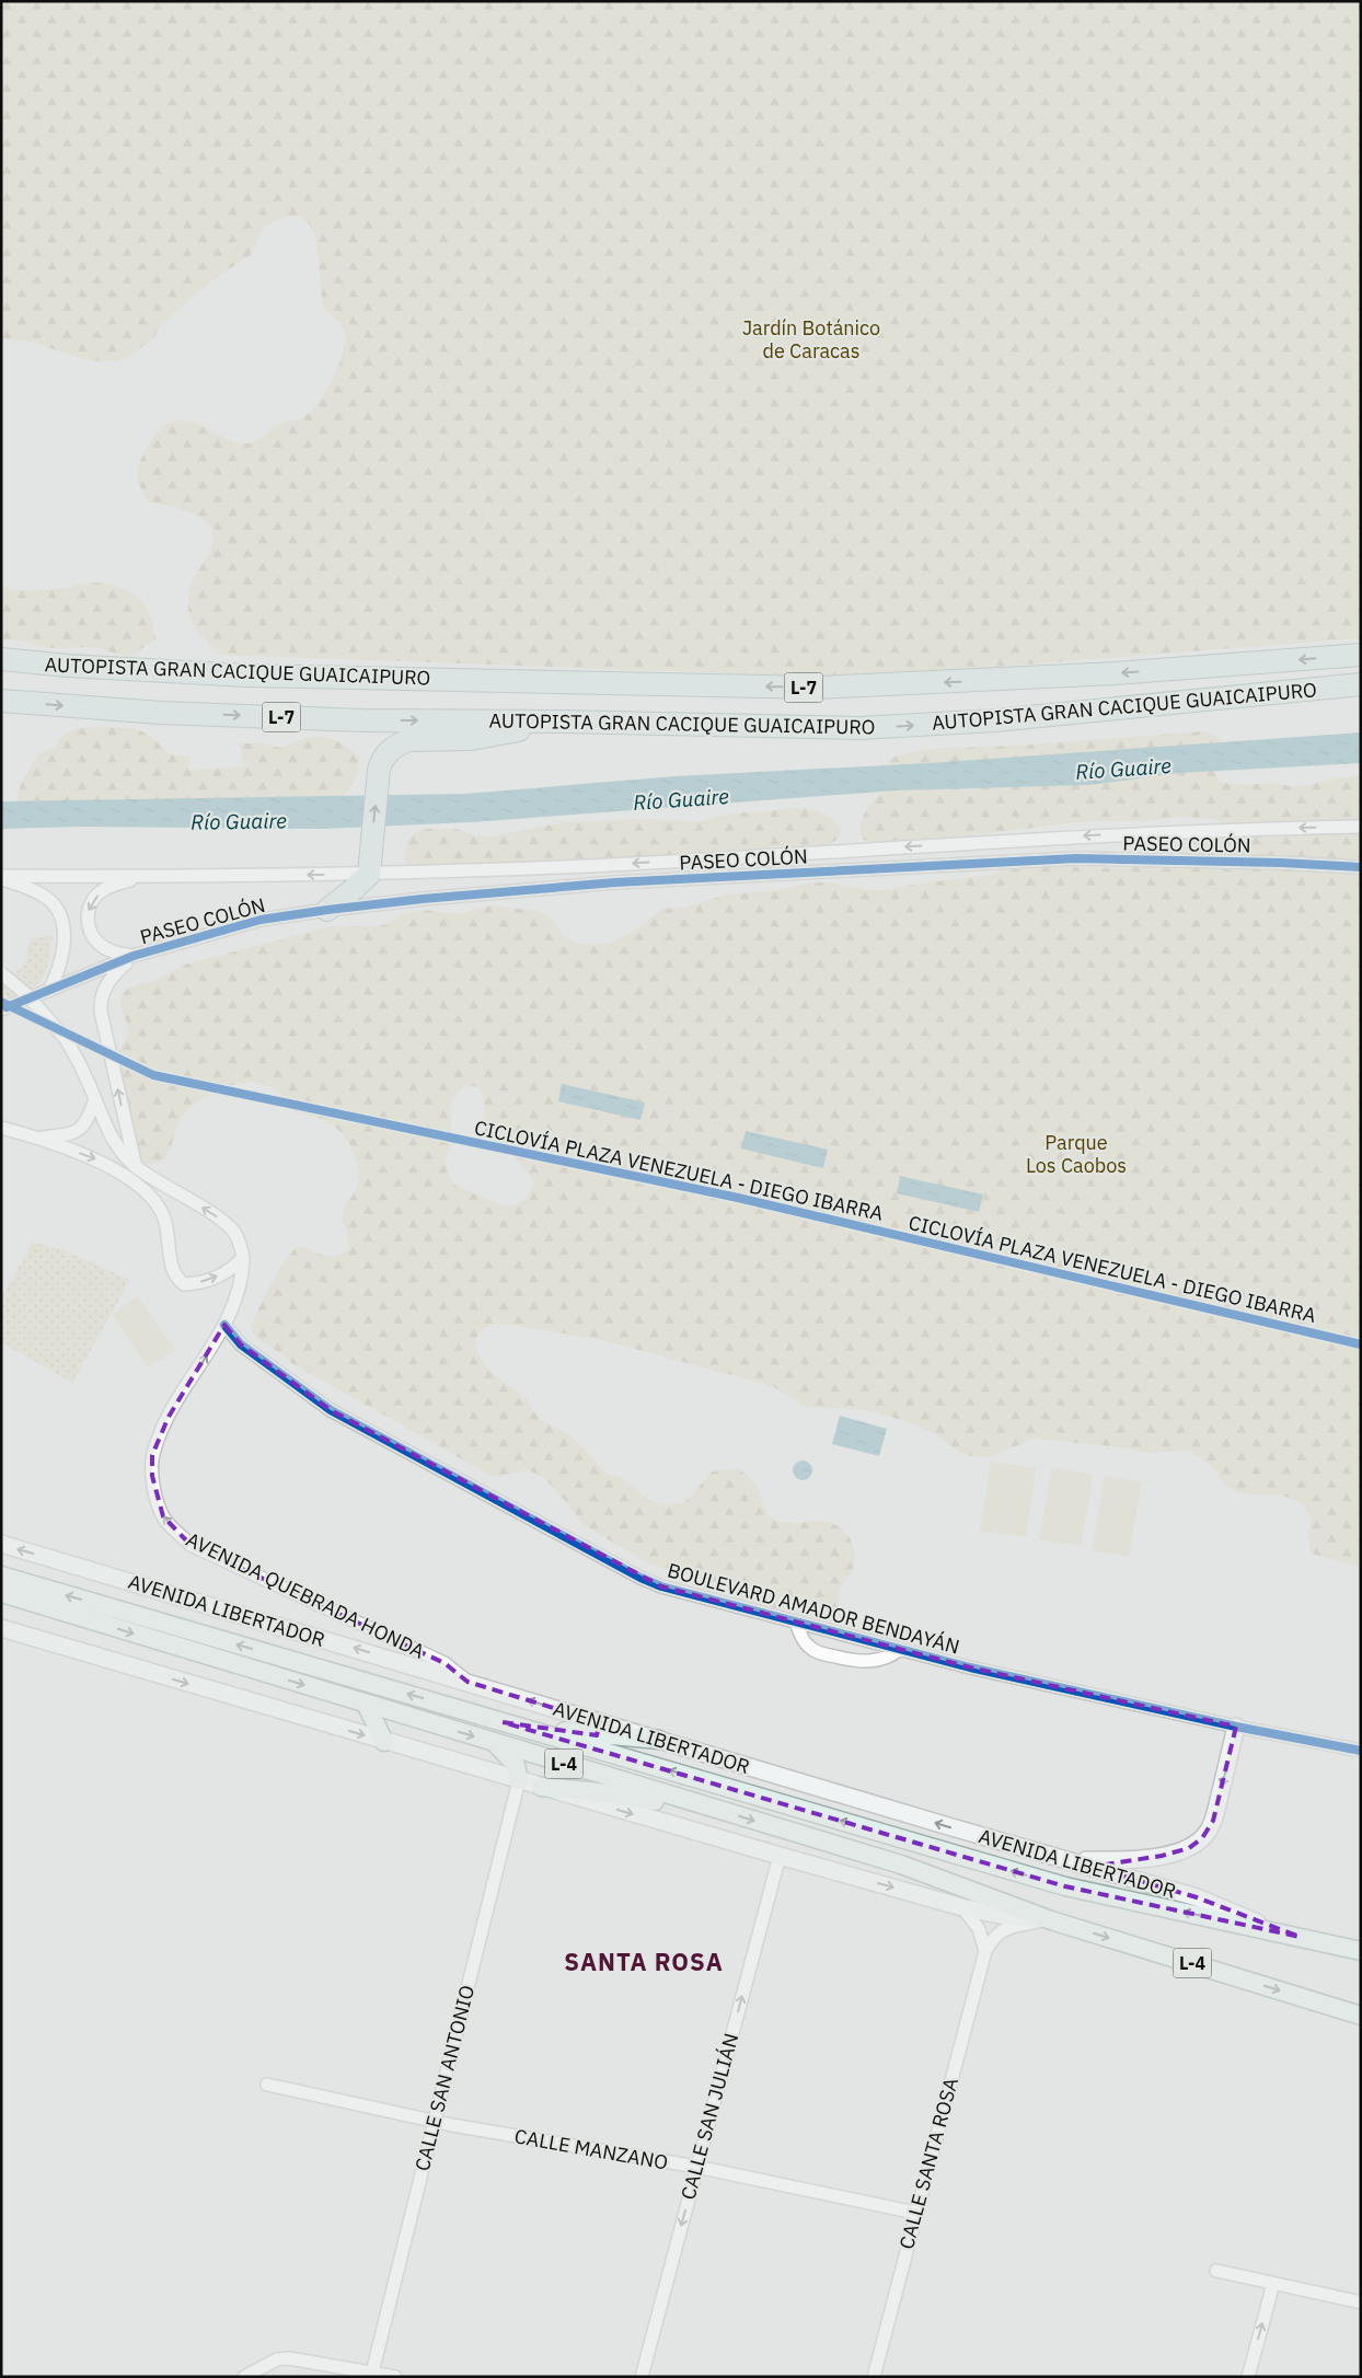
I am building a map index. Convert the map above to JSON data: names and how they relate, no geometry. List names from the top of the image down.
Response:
{
  "streets": {
    "highway": ["AUTOPISTA GRAN CACIQUE GUAICAIPURO", "L-7"],
    "main road": ["AVENIDA LIBERTADOR", "L-4"],
    "street": [
      "PASEO COLÓN",
      "AVENIDA QUEBRADA HONDA",
      "BOULEVARD AMADOR BENDAYÁN",
      "CALLE SAN ANTONIO",
      "CALLE SAN JULIÁN",
      "CALLE MANZANO",
      "CALLE SANTA ROSA"
    ],
    "cycle path": ["CICLOVÍA PLAZA VENEZUELA - DIEGO IBARRA"]
  },
  "crossings": [
    ["PASEO COLÓN", "AVENIDA QUEBRADA HONDA"],
    ["AVENIDA QUEBRADA HONDA", "BOULEVARD AMADOR BENDAYÁN"],
    ["AVENIDA QUEBRADA HONDA", "AVENIDA LIBERTADOR"],
    ["AVENIDA LIBERTADOR", "L-4"],
    ["L-4", "CALLE SAN ANTONIO"],
    ["L-4", "CALLE SAN JULIÁN"],
    ["L-4", "CALLE SANTA ROSA"],
    ["CALLE SAN ANTONIO", "CALLE MANZANO"],
    ["CALLE SAN JULIÁN", "CALLE MANZANO"],
    ["CALLE MANZANO", "CALLE SANTA ROSA"]
  ],
  "one_way": ["AVENIDA QUEBRADA HONDA"],
  "districts": ["SANTA ROSA"],
  "water": ["Río Guaire"],
  "parks": ["Jardín Botánico de Caracas", "Parque Los Caobos"]
}
